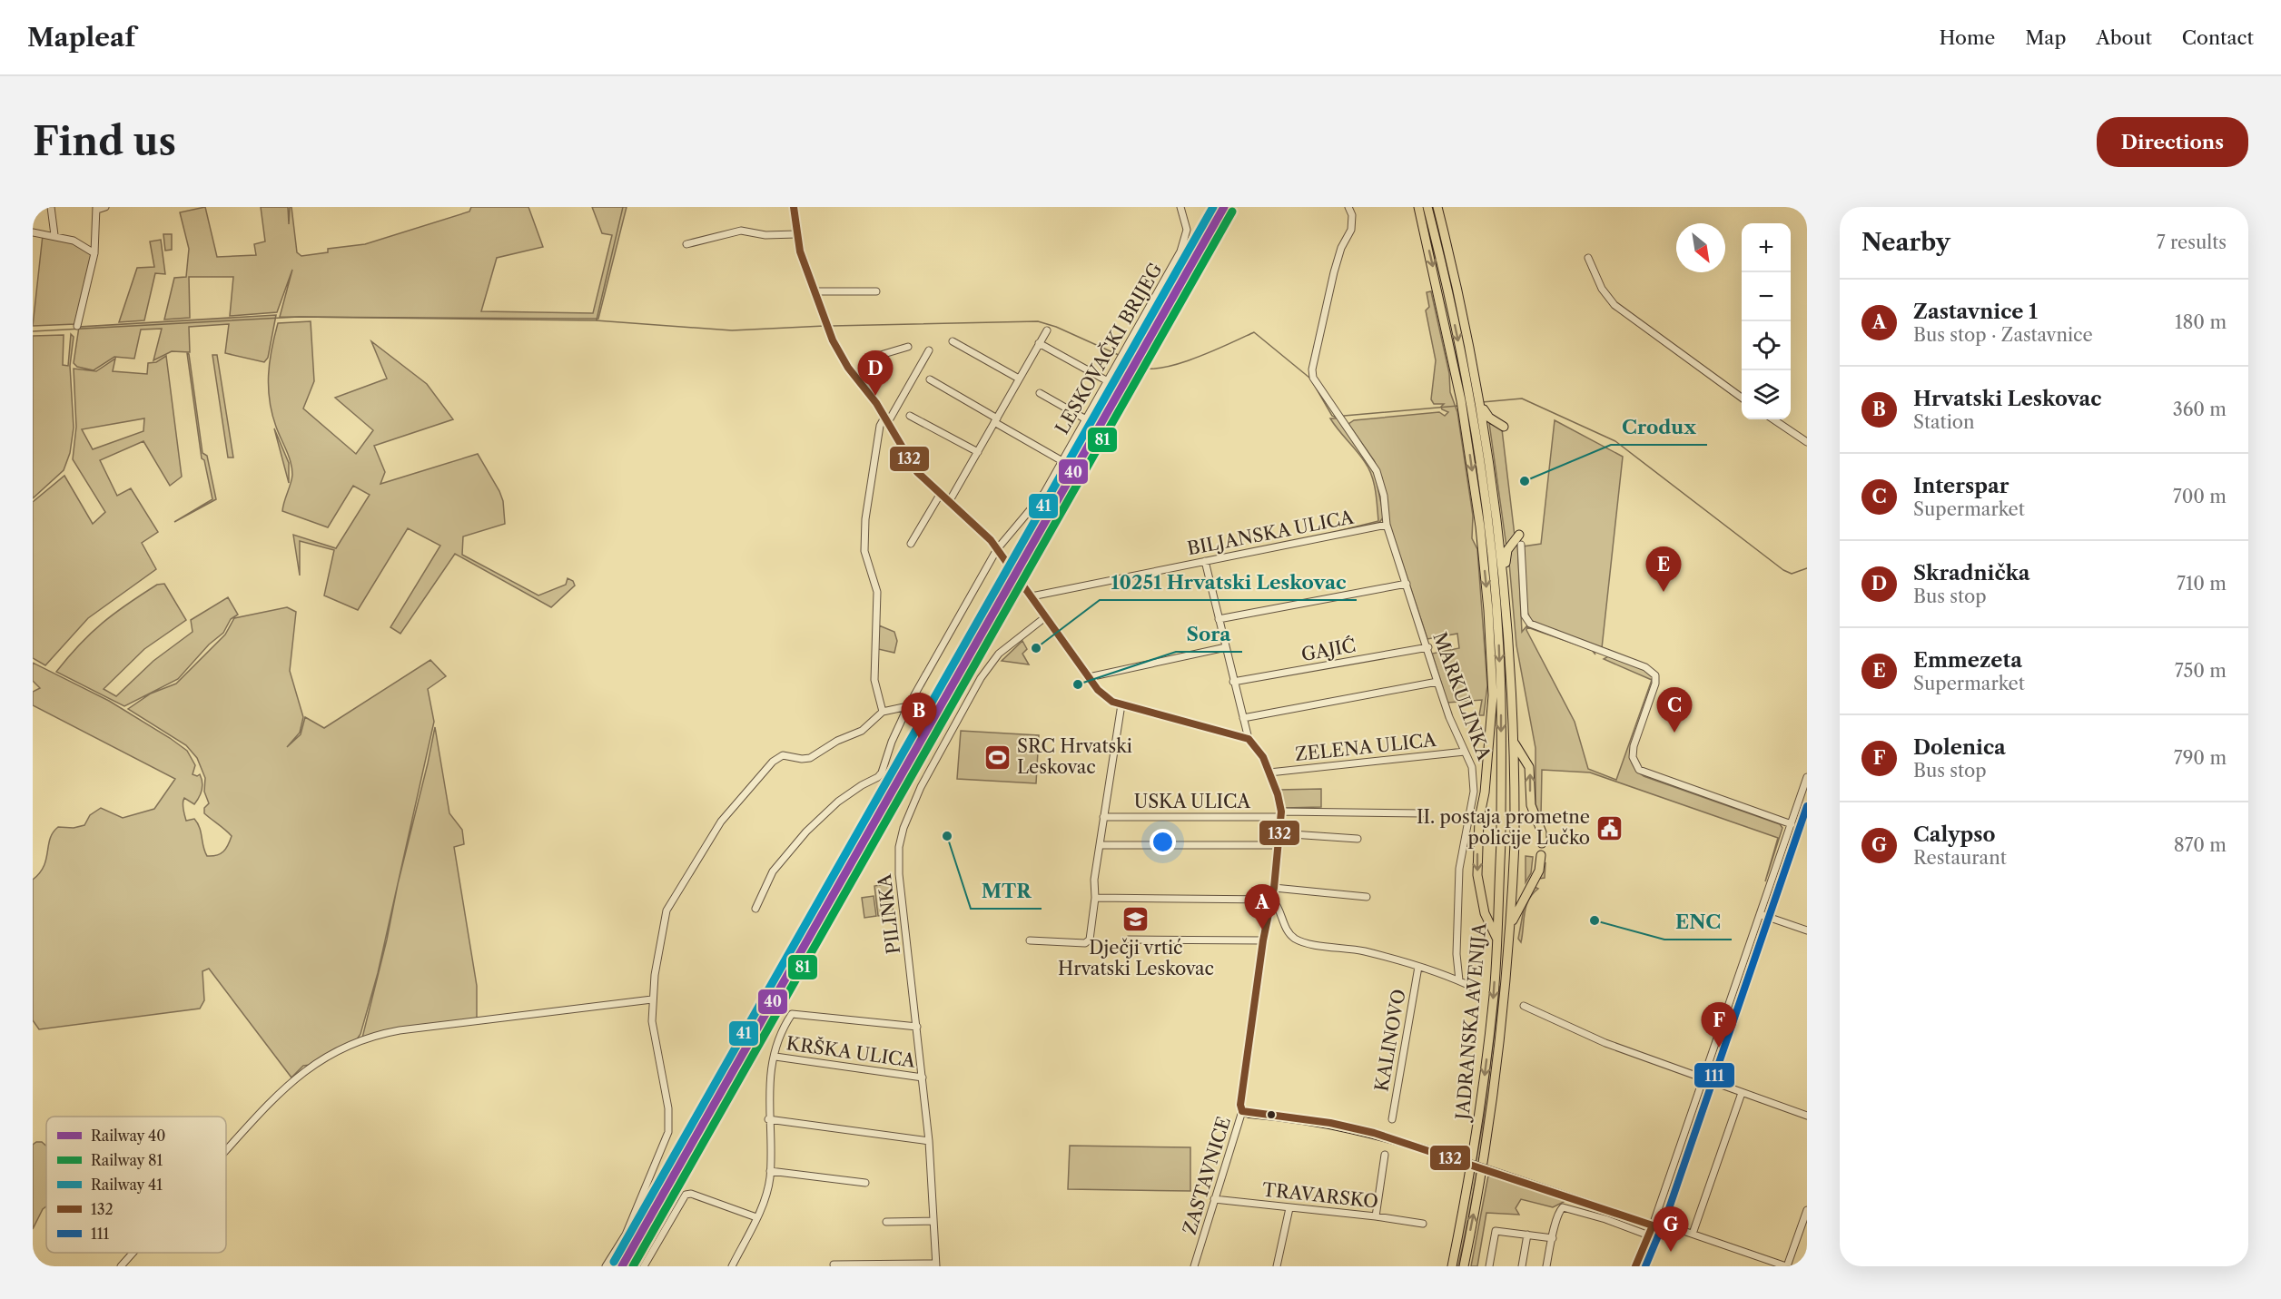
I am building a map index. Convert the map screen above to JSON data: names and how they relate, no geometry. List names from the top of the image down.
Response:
{
  "streets": {
    "highway": ["JADRANSKA AVENIJA"],
    "main road": ["ZASTAVNICE"],
    "street": [
      "LESKOVAČKI BRIJEG",
      "BILJANSKA ULICA",
      "GAJIĆ",
      "MARKULINKA",
      "ZELENA ULICA",
      "USKA ULICA",
      "PILINKA",
      "KALINOVO",
      "KRŠKA ULICA",
      "TRAVARSKO"
    ]
  },
  "crossings": [
    ["BILJANSKA ULICA", "MARKULINKA"],
    ["GAJIĆ", "MARKULINKA"],
    ["MARKULINKA", "ZELENA ULICA"],
    ["USKA ULICA", "ZASTAVNICE"],
    ["PILINKA", "KRŠKA ULICA"],
    ["ZASTAVNICE", "TRAVARSKO"]
  ],
  "places": {
    "other": [
      "Crodux",
      "10251 Hrvatski Leskovac",
      "Sora",
      "MTR",
      "ENC"
    ],
    "sports": ["SRC Hrvatski Leskovac"],
    "public building": ["II. postaja prometne policije Lučko"],
    "school or university": ["Dječji vrtić Hrvatski Leskovac"]
  },
  "lines": [
    "rail line 40",
    "rail line 41",
    "transit line 132",
    "rail line 81",
    "transit line 111"
  ],
  "legend": [
    "Railway 40",
    "Railway 81",
    "Railway 41",
    "132",
    "111"
  ],
  "north": "bottom right",
  "page": {
    "header": "Mapleaf",
    "nav": [
      "Home",
      "Map",
      "About",
      "Contact"
    ],
    "buttons": "Directions",
    "title": "Find us",
    "heading": ["Nearby", "7 results"],
    "map_buttons": ["+", "−"],
    "list": [
      {
        "mark": "A",
        "name": "Zastavnice 1",
        "note": "Bus stop · Zastavnice",
        "value": "180 m"
      },
      {
        "mark": "B",
        "name": "Hrvatski Leskovac",
        "note": "Station",
        "value": "360 m"
      },
      {
        "mark": "C",
        "name": "Interspar",
        "note": "Supermarket",
        "value": "700 m"
      },
      {
        "mark": "D",
        "name": "Skradnička",
        "note": "Bus stop",
        "value": "710 m"
      },
      {
        "mark": "E",
        "name": "Emmezeta",
        "note": "Supermarket",
        "value": "750 m"
      },
      {
        "mark": "F",
        "name": "Dolenica",
        "note": "Bus stop",
        "value": "790 m"
      },
      {
        "mark": "G",
        "name": "Calypso",
        "note": "Restaurant",
        "value": "870 m"
      }
    ],
    "pins": [
      "D",
      "E",
      "C",
      "B",
      "A",
      "F",
      "G"
    ]
  }
}
